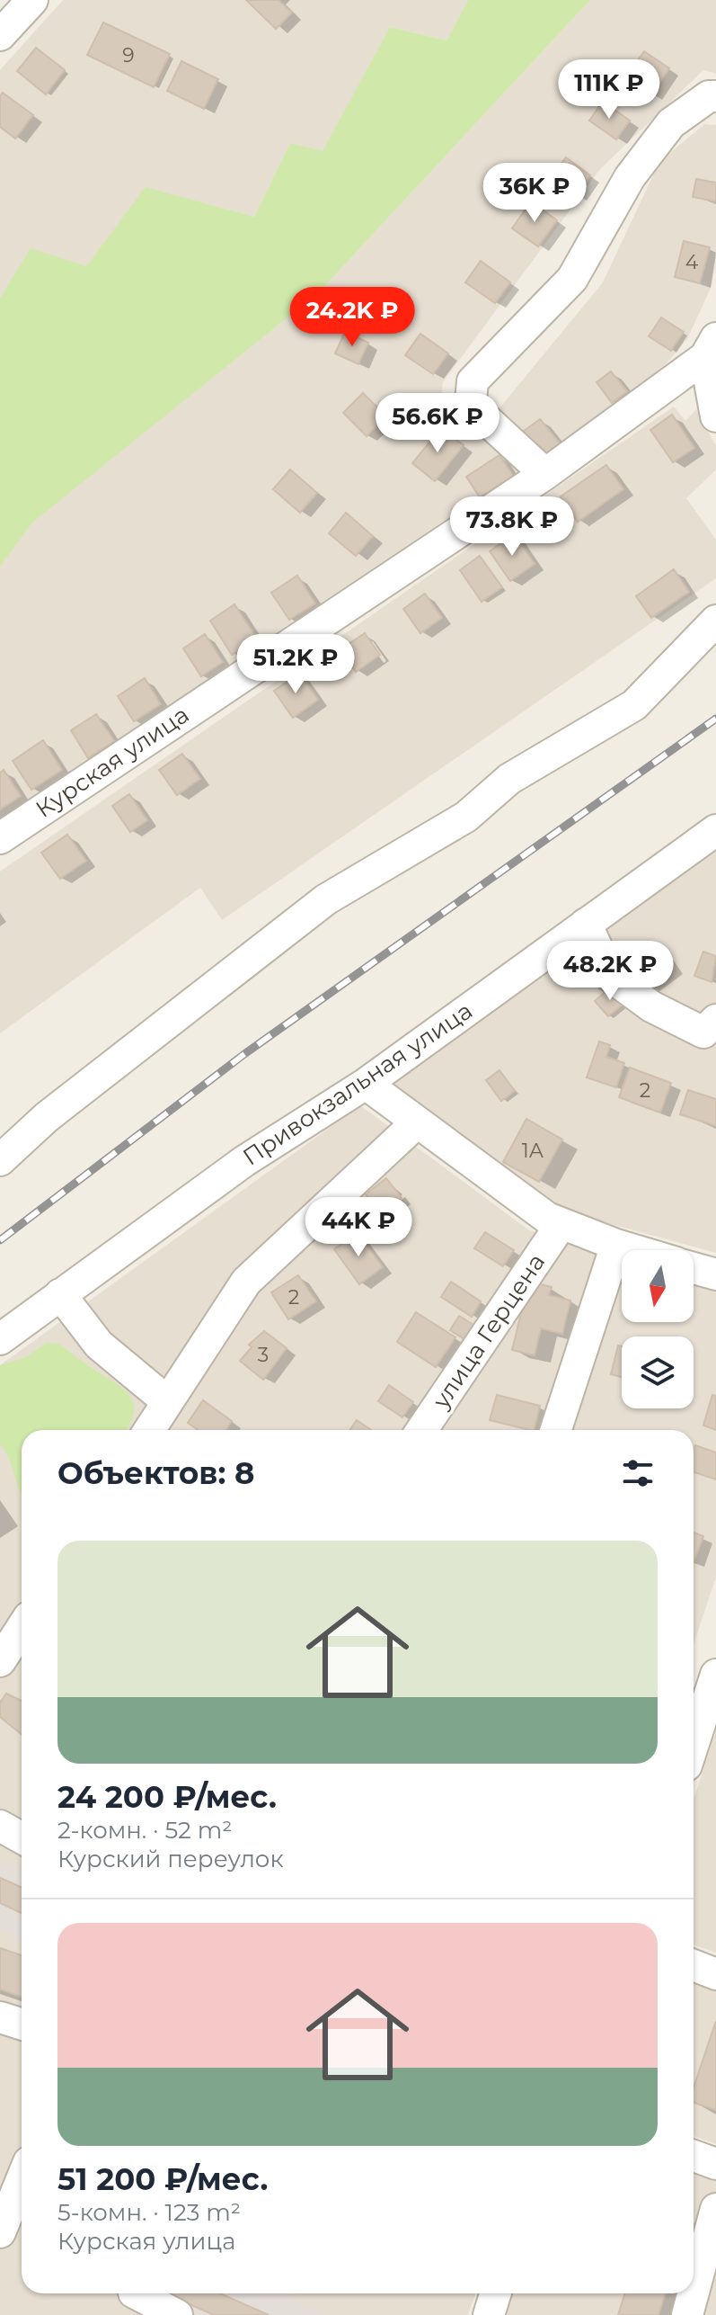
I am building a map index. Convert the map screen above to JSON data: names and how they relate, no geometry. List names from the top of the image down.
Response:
{
  "streets": {
    "street": ["Курская улица", "Привокзальная улица", "улица Герцена"]
  },
  "house_numbers": [
    "9",
    "4",
    "2",
    "1А",
    "2",
    "3"
  ],
  "north": "bottom",
  "page": {
    "price": [
      "111K ₽",
      "36K ₽",
      "24.2K ₽",
      "56.6K ₽",
      "73.8K ₽",
      "51.2K ₽",
      "48.2K ₽",
      "44K ₽"
    ],
    "heading": "Объектов: 8",
    "list": [
      {
        "name": "24 200 ₽/мес.",
        "note": "2-комн. · 52 m² · Курский переулок"
      },
      {
        "name": "51 200 ₽/мес.",
        "note": "5-комн. · 123 m² · Курская улица"
      }
    ]
  }
}
